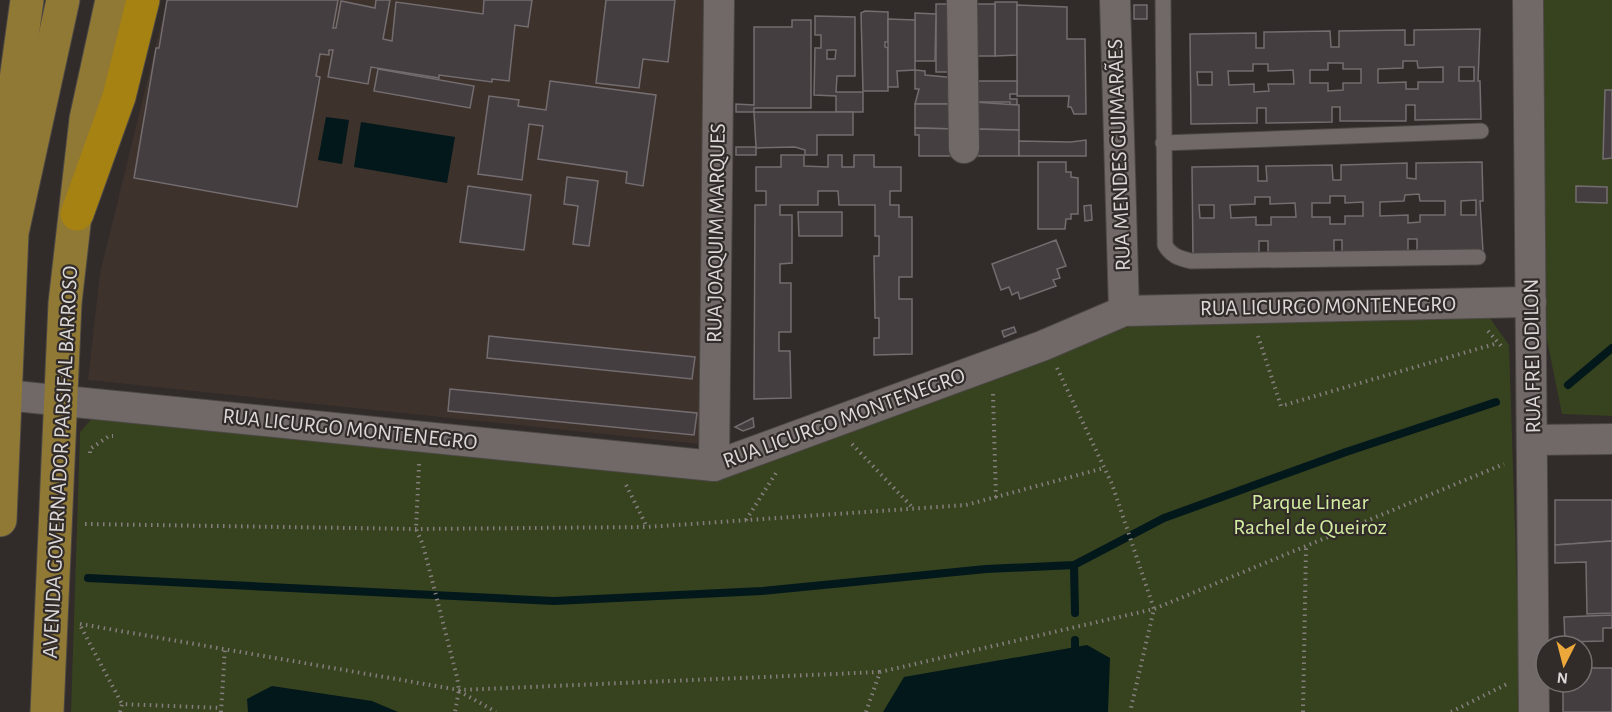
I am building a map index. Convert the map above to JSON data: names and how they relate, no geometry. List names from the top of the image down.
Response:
{
  "streets": {
    "main road": ["AVENIDA GOVERNADOR PARSIFAL BARROSO"],
    "street": [
      "RUA MENDES GUIMARÃES",
      "RUA JOAQUIM MARQUES",
      "RUA LICURGO MONTENEGRO",
      "RUA FREI ODILON"
    ]
  },
  "crossings": [
    ["RUA MENDES GUIMARÃES", "RUA LICURGO MONTENEGRO"],
    ["RUA JOAQUIM MARQUES", "RUA LICURGO MONTENEGRO"],
    ["RUA LICURGO MONTENEGRO", "RUA FREI ODILON"],
    ["RUA LICURGO MONTENEGRO", "AVENIDA GOVERNADOR PARSIFAL BARROSO"]
  ],
  "parks": ["Parque Linear Rachel de Queiroz"],
  "north": "bottom"
}
